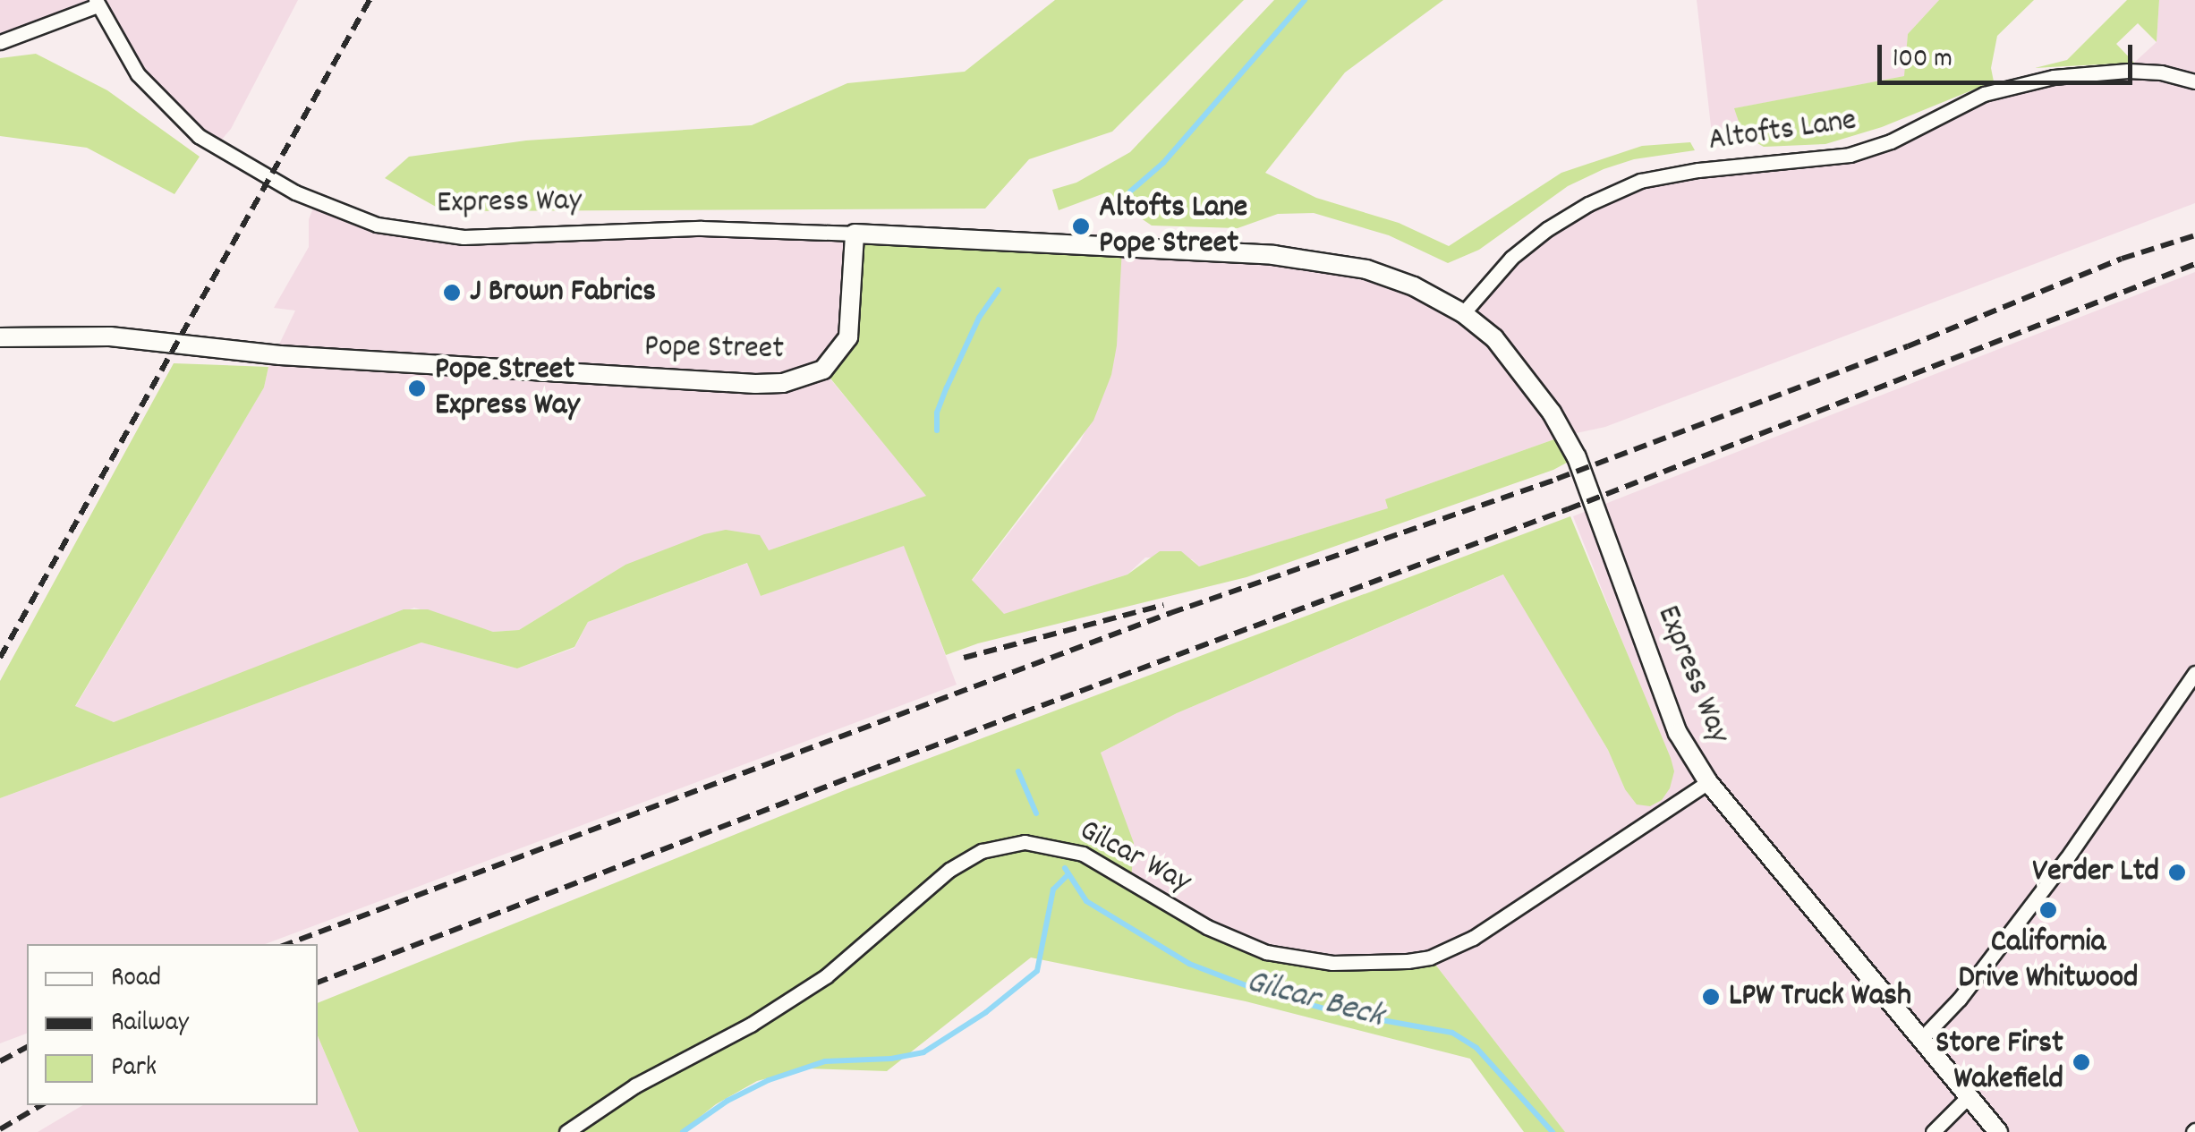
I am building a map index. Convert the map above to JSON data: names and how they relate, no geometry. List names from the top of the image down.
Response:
{
  "streets": {
    "street": [
      "Altofts Lane",
      "Express Way",
      "Pope Street",
      "Gilcar Way"
    ]
  },
  "crossings": [
    ["Altofts Lane", "Express Way"],
    ["Express Way", "Pope Street"],
    ["Express Way", "Gilcar Way"]
  ],
  "water": ["Gilcar Beck"],
  "places": [
    "Altofts Lane Pope Street",
    "J Brown Fabrics",
    "Pope Street Express Way",
    "Verder Ltd",
    "California Drive Whitwood",
    "LPW Truck Wash",
    "Store First Wakefield"
  ],
  "legend": ["Road", "Railway", "Park"],
  "scale_bar": "100 m"
}
